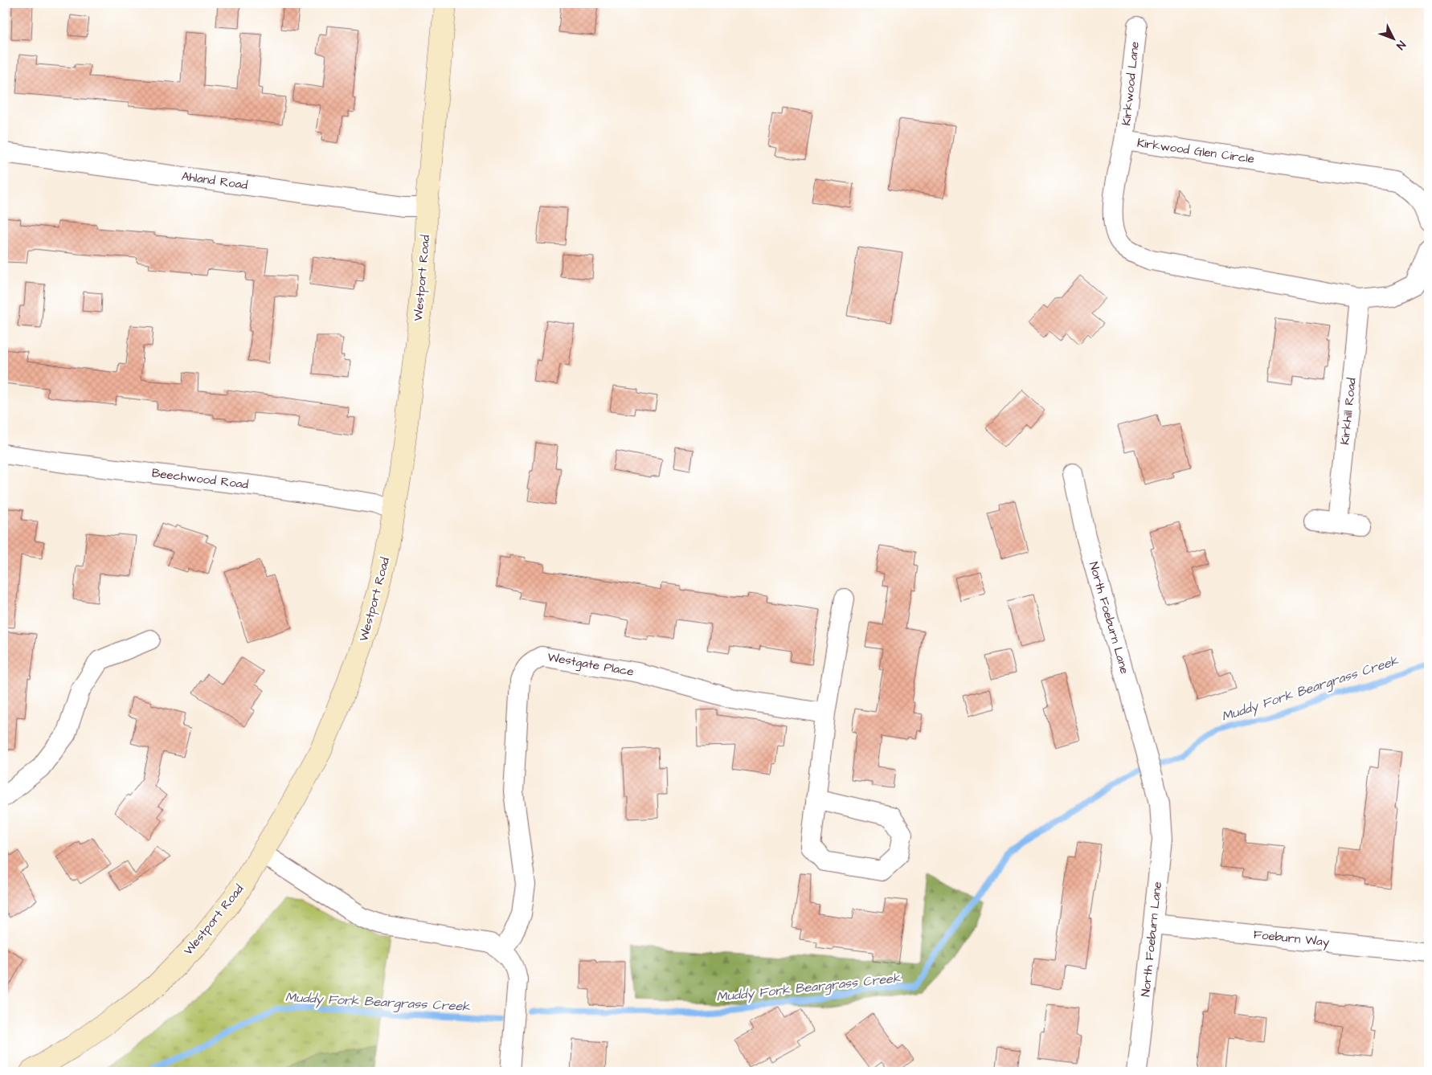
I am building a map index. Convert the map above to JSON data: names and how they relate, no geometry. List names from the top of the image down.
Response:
{
  "streets": {
    "main road": ["Westport Road"],
    "street": [
      "Kirkwood Lane",
      "Kirkwood Glen Circle",
      "Ahland Road",
      "Kirkhill Road",
      "Beechwood Road",
      "North Foeburn Lane",
      "Westgate Place",
      "Foeburn Way"
    ]
  },
  "crossings": [
    ["Kirkwood Lane", "Kirkwood Glen Circle"],
    ["Kirkwood Glen Circle", "Kirkhill Road"],
    ["Ahland Road", "Westport Road"],
    ["Westport Road", "Beechwood Road"],
    ["North Foeburn Lane", "Foeburn Way"]
  ],
  "water": ["Muddy Fork Beargrass Creek"],
  "north": "bottom right"
}
